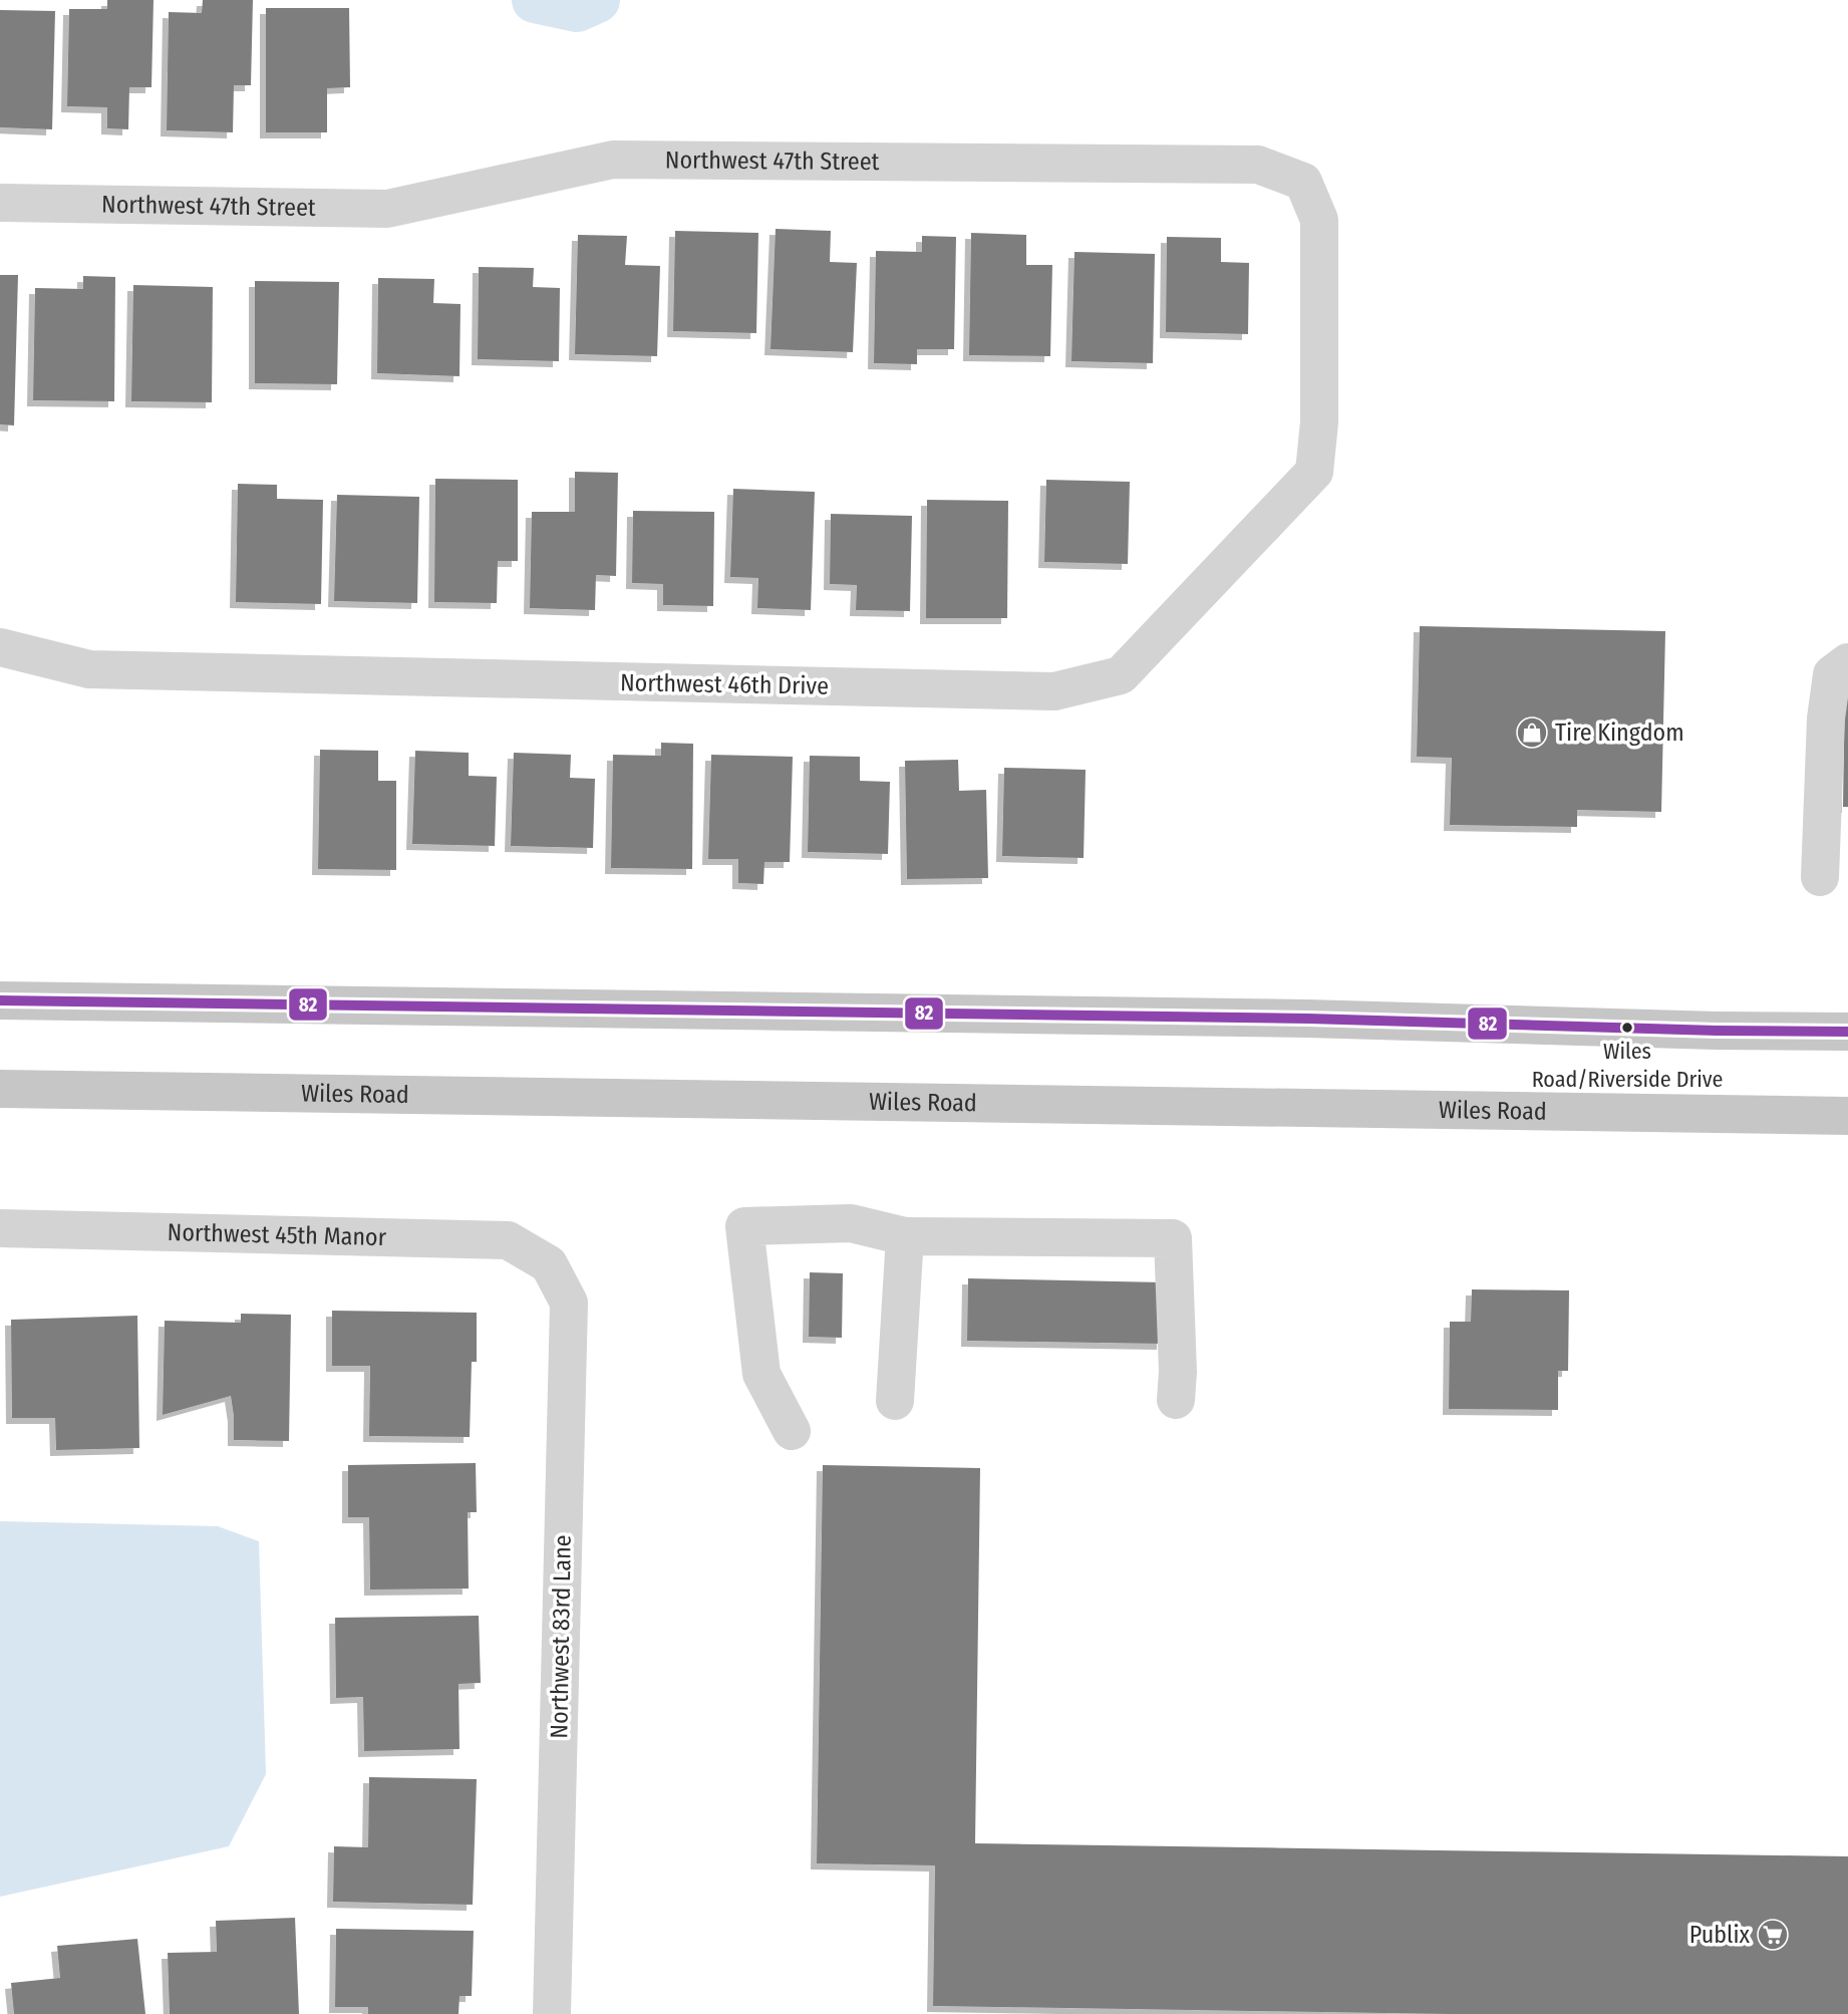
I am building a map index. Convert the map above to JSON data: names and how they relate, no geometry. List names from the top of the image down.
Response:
{
  "streets": {
    "main road": ["Wiles Road"],
    "street": [
      "Northwest 47th Street",
      "Northwest 46th Drive",
      "Northwest 45th Manor",
      "Northwest 83rd Lane"
    ]
  },
  "crossings": [
    ["Northwest 47th Street", "Northwest 46th Drive"],
    ["Northwest 45th Manor", "Northwest 83rd Lane"]
  ],
  "places": {
    "shop": ["Tire Kingdom"],
    "other": ["Wiles Road/Riverside Drive"],
    "supermarket": ["Publix"]
  },
  "lines": ["transit line 82"]
}
